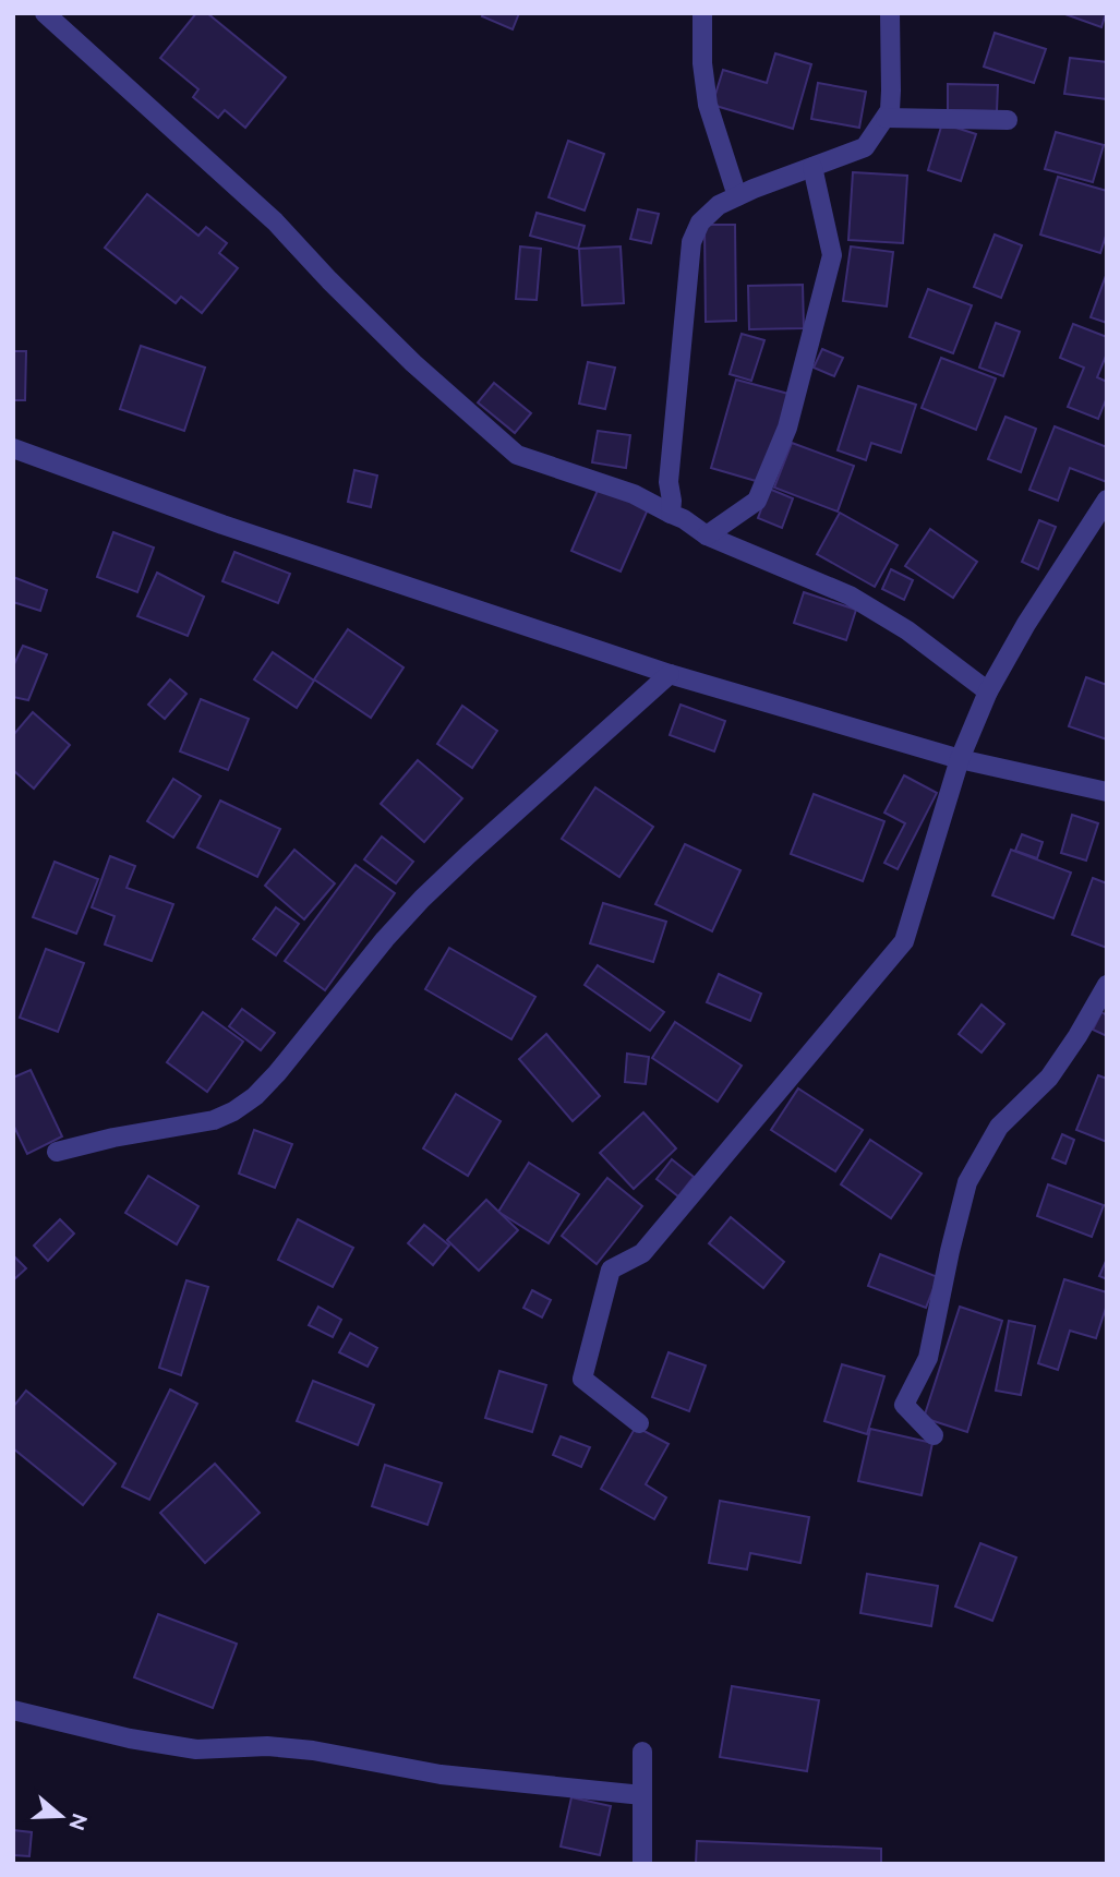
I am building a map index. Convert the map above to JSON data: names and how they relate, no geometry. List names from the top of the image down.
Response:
{
  "north": "right"
}
